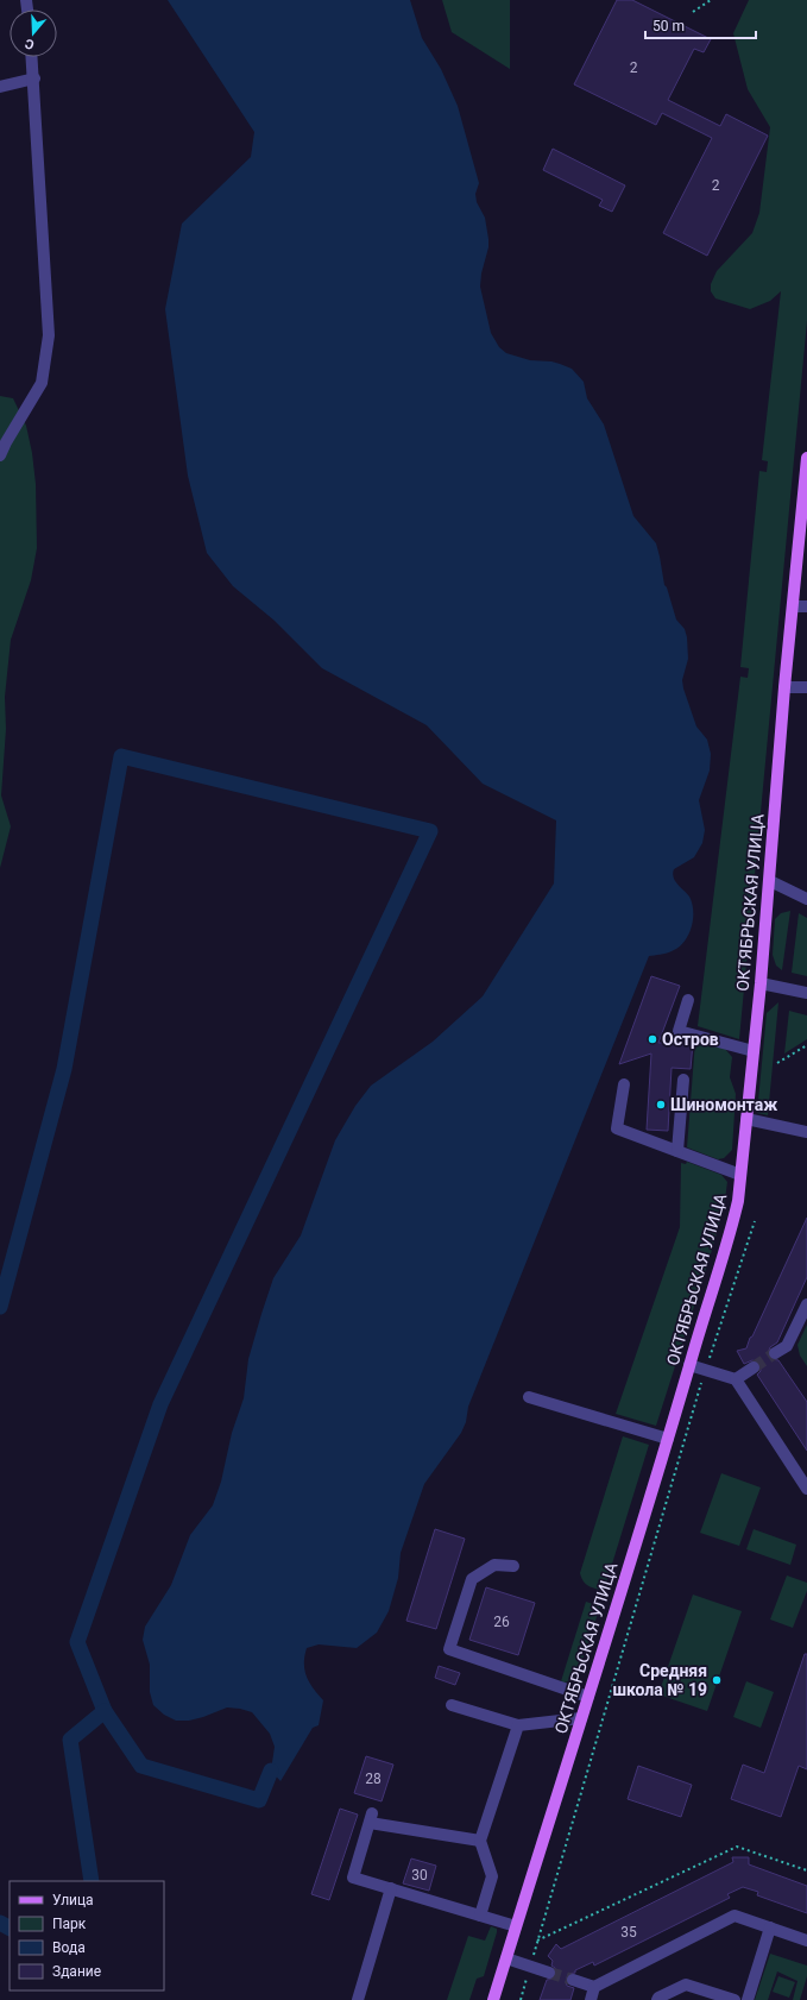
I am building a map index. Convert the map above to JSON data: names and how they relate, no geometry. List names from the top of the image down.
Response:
{
  "streets": {
    "main road": ["ОКТЯБРЬСКАЯ УЛИЦА"]
  },
  "places": ["Остров", "Шиномонтаж", "Средняя школа № 19"],
  "house_numbers": [
    "2",
    "2",
    "26",
    "28",
    "30",
    "35"
  ],
  "legend": [
    "Улица",
    "Парк",
    "Вода",
    "Здание"
  ],
  "scale_bar": "50 m",
  "north": "bottom"
}
